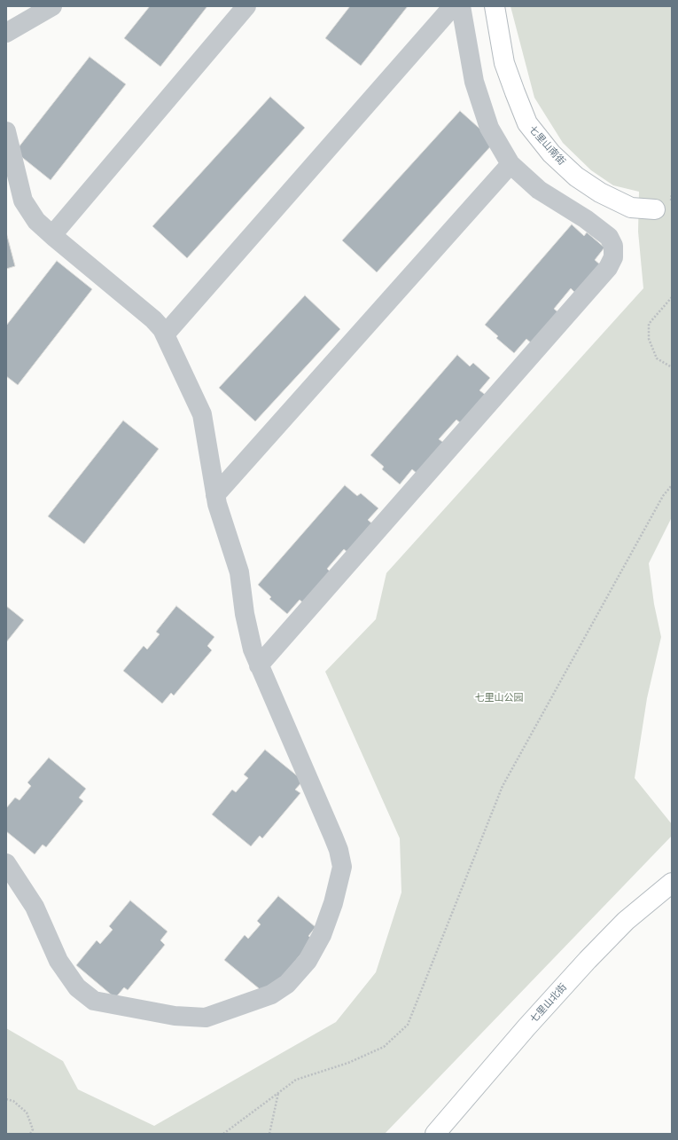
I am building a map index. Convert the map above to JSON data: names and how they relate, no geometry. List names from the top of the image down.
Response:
{
  "streets": {
    "street": ["七里山南街", "七里山北街"]
  },
  "parks": ["七里山公园"]
}
